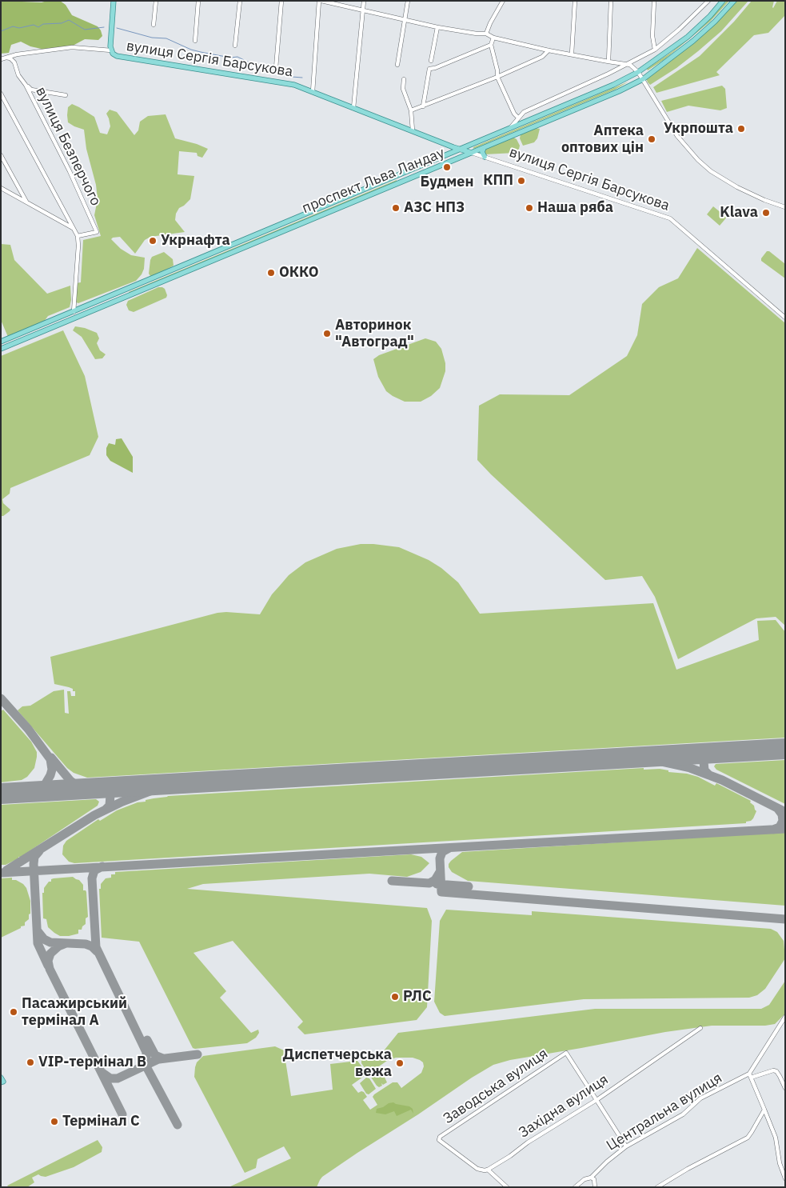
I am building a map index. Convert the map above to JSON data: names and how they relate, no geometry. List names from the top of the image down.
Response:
{
  "streets": {
    "main road": ["вулиця Сергія Барсукова", "проспект Льва Ландау"],
    "street": [
      "вулиця Безперчого",
      "Заводська вулиця",
      "Західна вулиця",
      "Центральна вулиця"
    ]
  },
  "crossings": [
    ["вулиця Сергія Барсукова", "проспект Льва Ландау"],
    ["Заводська вулиця", "Західна вулиця"]
  ],
  "places": [
    "Укрпошта",
    "Аптека оптових цін",
    "Будмен",
    "КПП",
    "АЗС НПЗ",
    "Наша ряба",
    "Klava",
    "Укрнафта",
    "ОККО",
    "Авторинок \"Автоград\"",
    "РЛС",
    "Пасажирський термінал A",
    "VIP-термінал B",
    "Диспетчерська вежа",
    "Термінал C"
  ]
}
